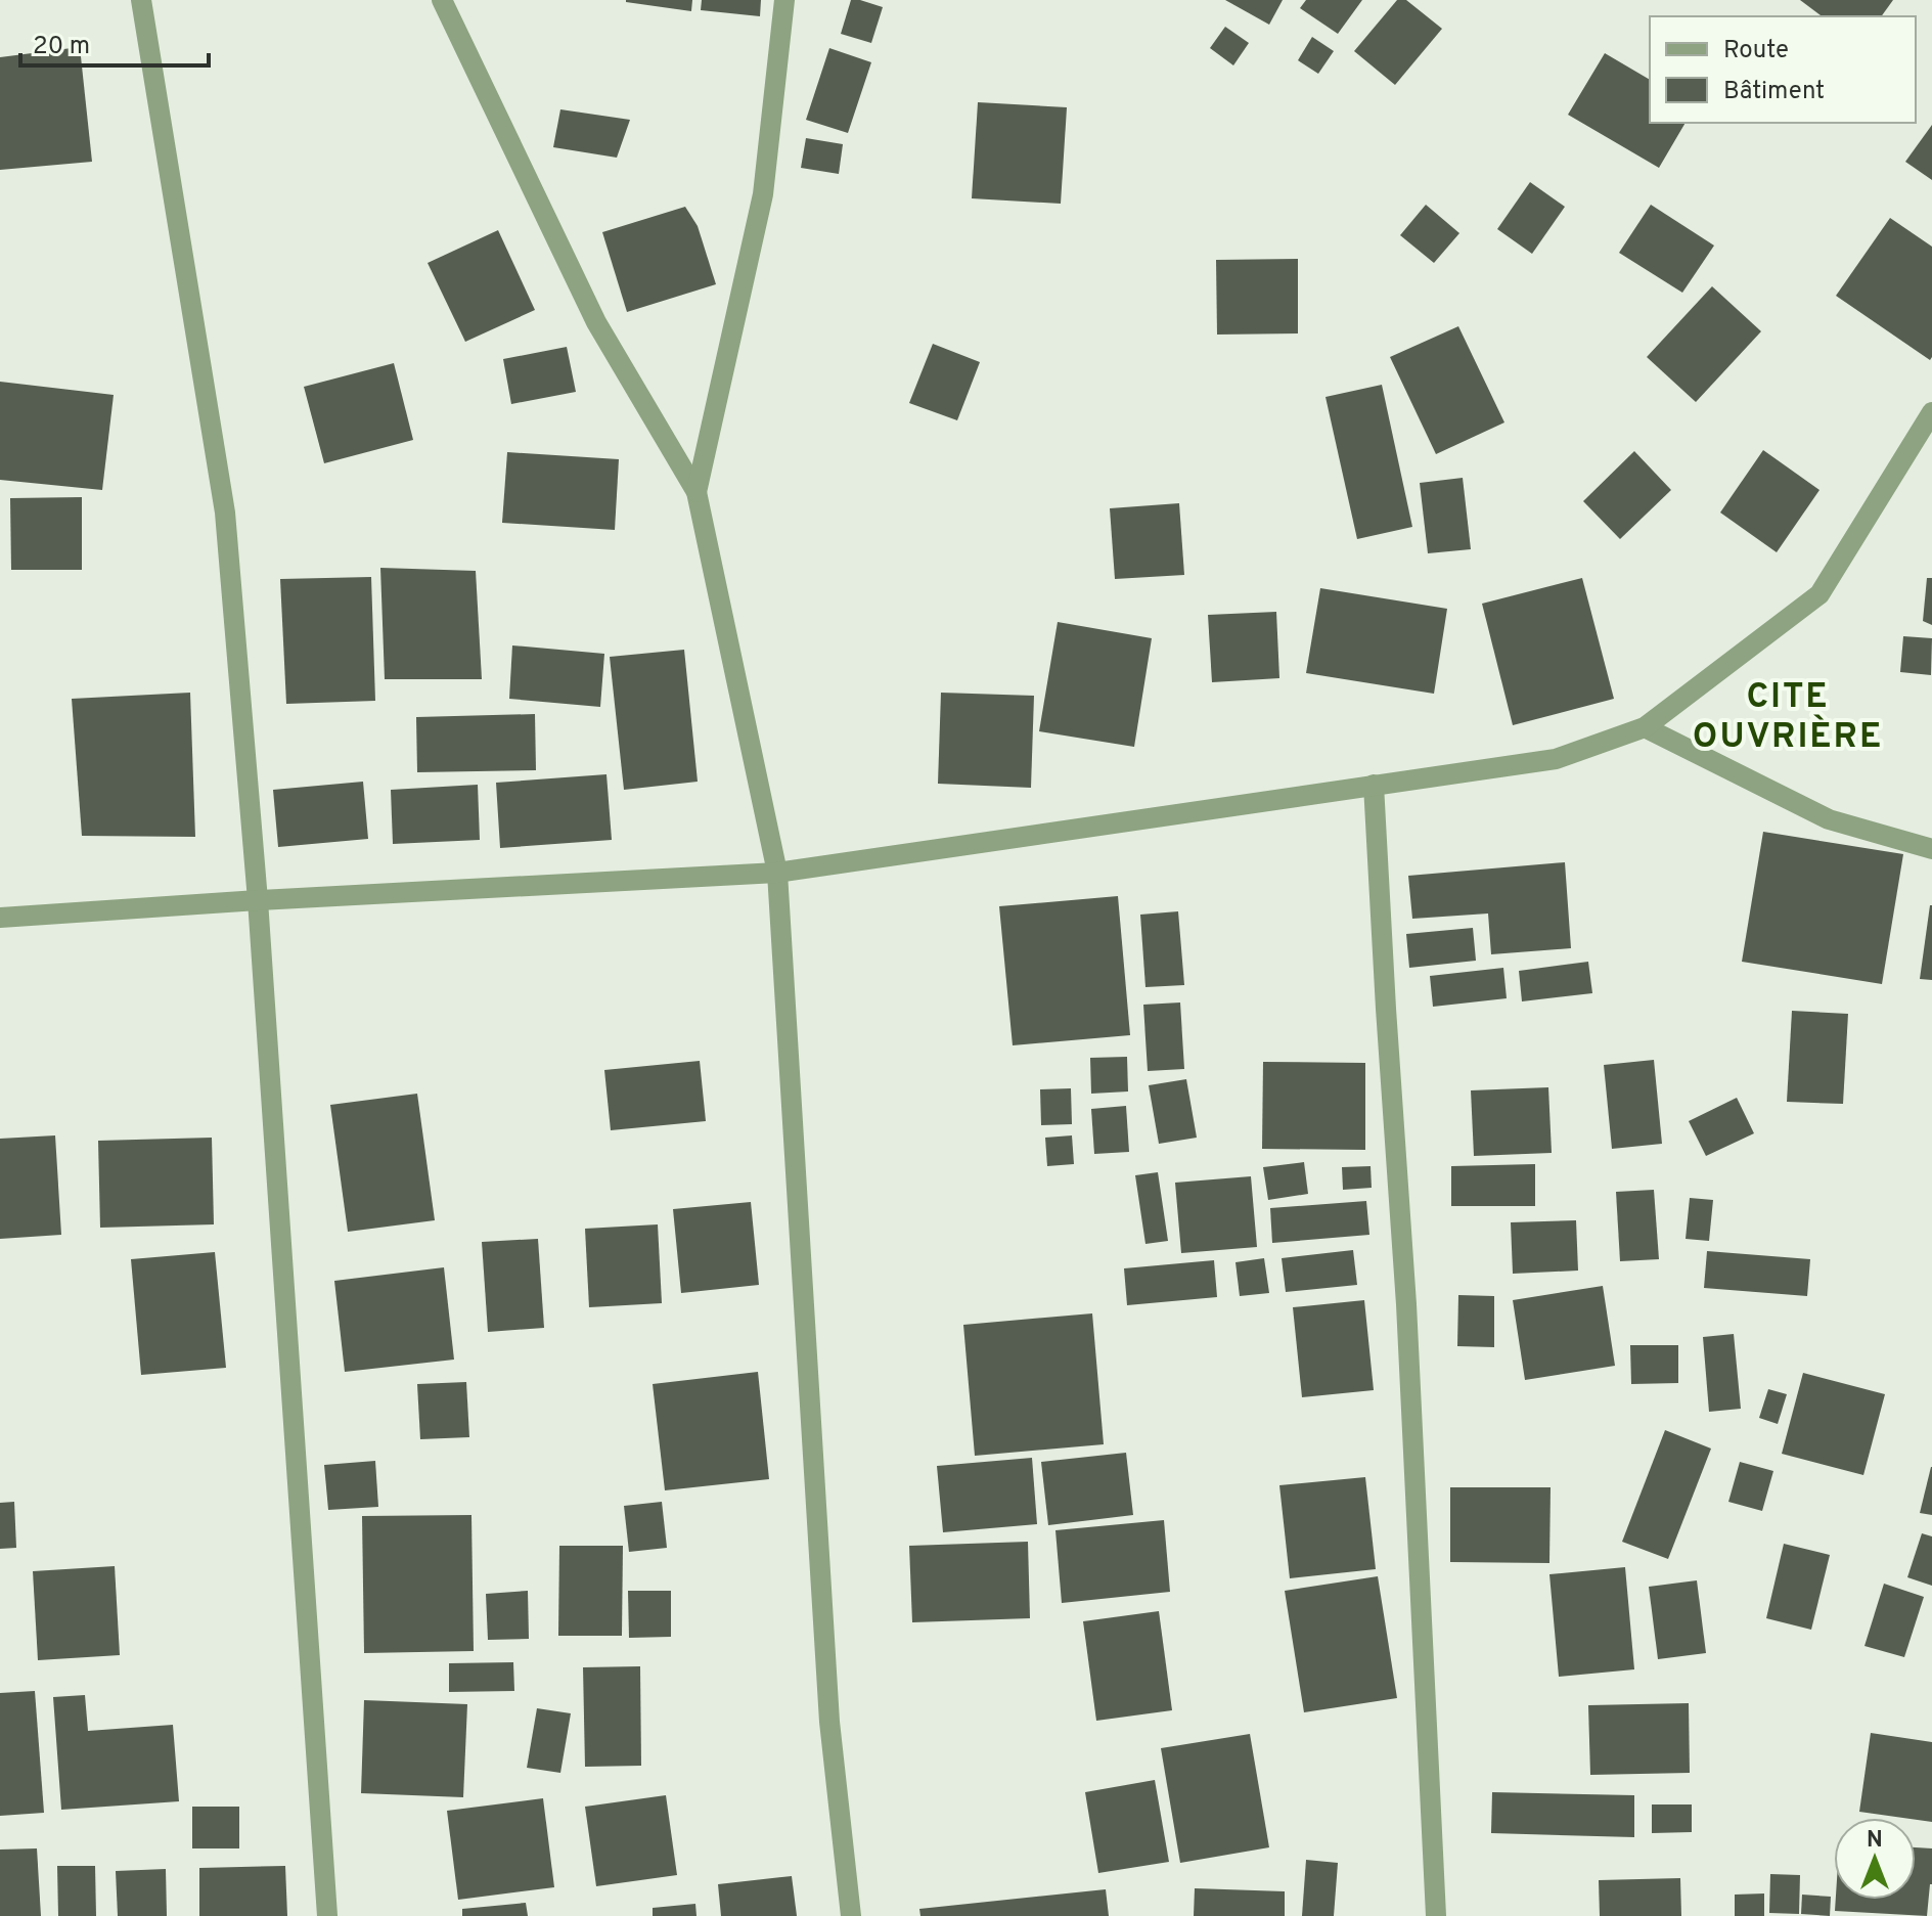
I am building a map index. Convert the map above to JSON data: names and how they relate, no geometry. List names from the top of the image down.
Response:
{
  "districts": ["CITE OUVRIÈRE"],
  "legend": ["Route", "Bâtiment"],
  "scale_bar": "20 m",
  "north": "top"
}
